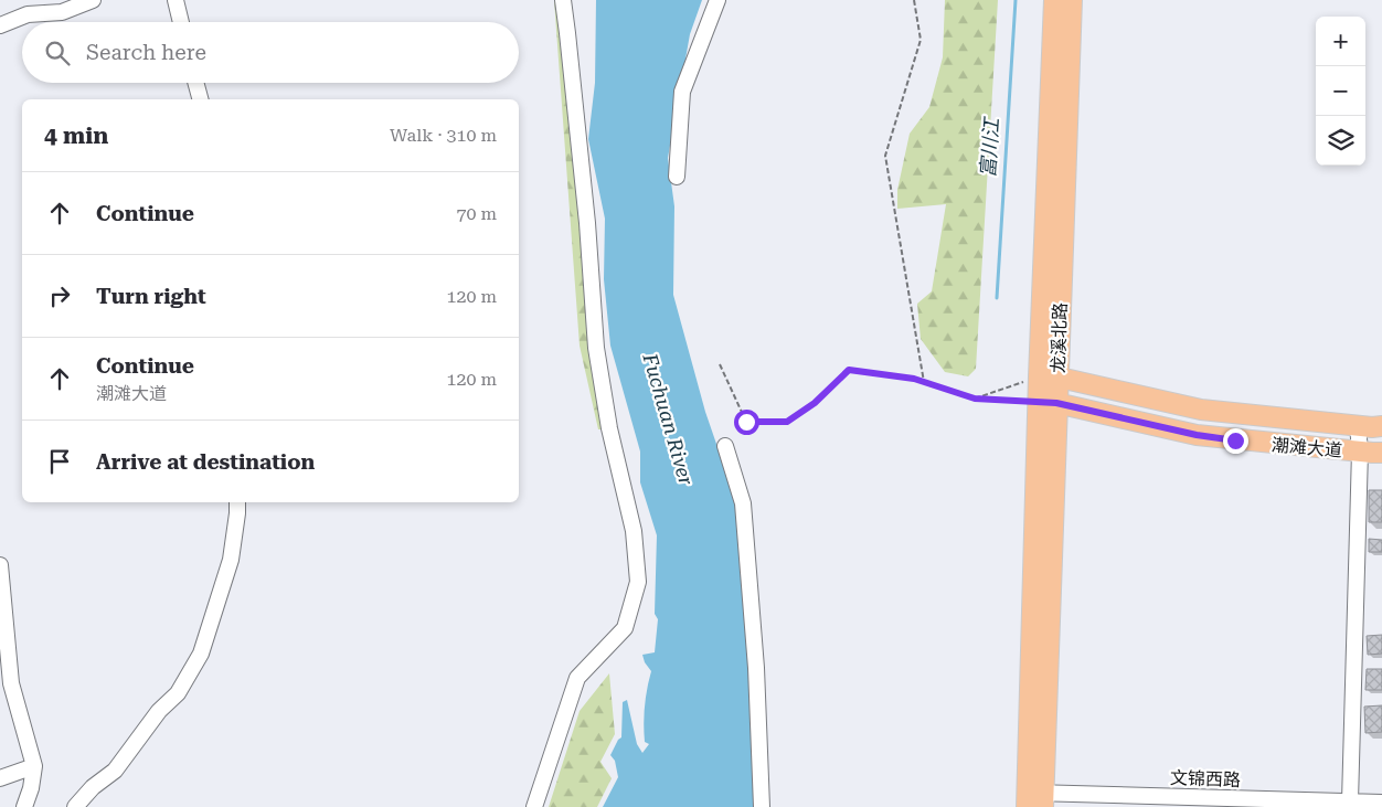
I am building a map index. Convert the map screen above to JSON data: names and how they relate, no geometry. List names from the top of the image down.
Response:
{
  "streets": {
    "main road": ["龙溪北路", "潮滩大道"],
    "street": ["文锦西路"]
  },
  "crossings": [
    ["龙溪北路", "潮滩大道"],
    ["龙溪北路", "文锦西路"]
  ],
  "water": ["富川江", "Fuchuan River"],
  "page": {
    "map_buttons": ["+", "−"],
    "search": "Search here",
    "heading": ["4 min", "Walk · 310 m"],
    "list": [
      ["Continue", "70 m"],
      ["Turn right", "120 m"],
      ["Continue", "潮滩大道", "120 m"],
      "Arrive at destination"
    ]
  }
}
